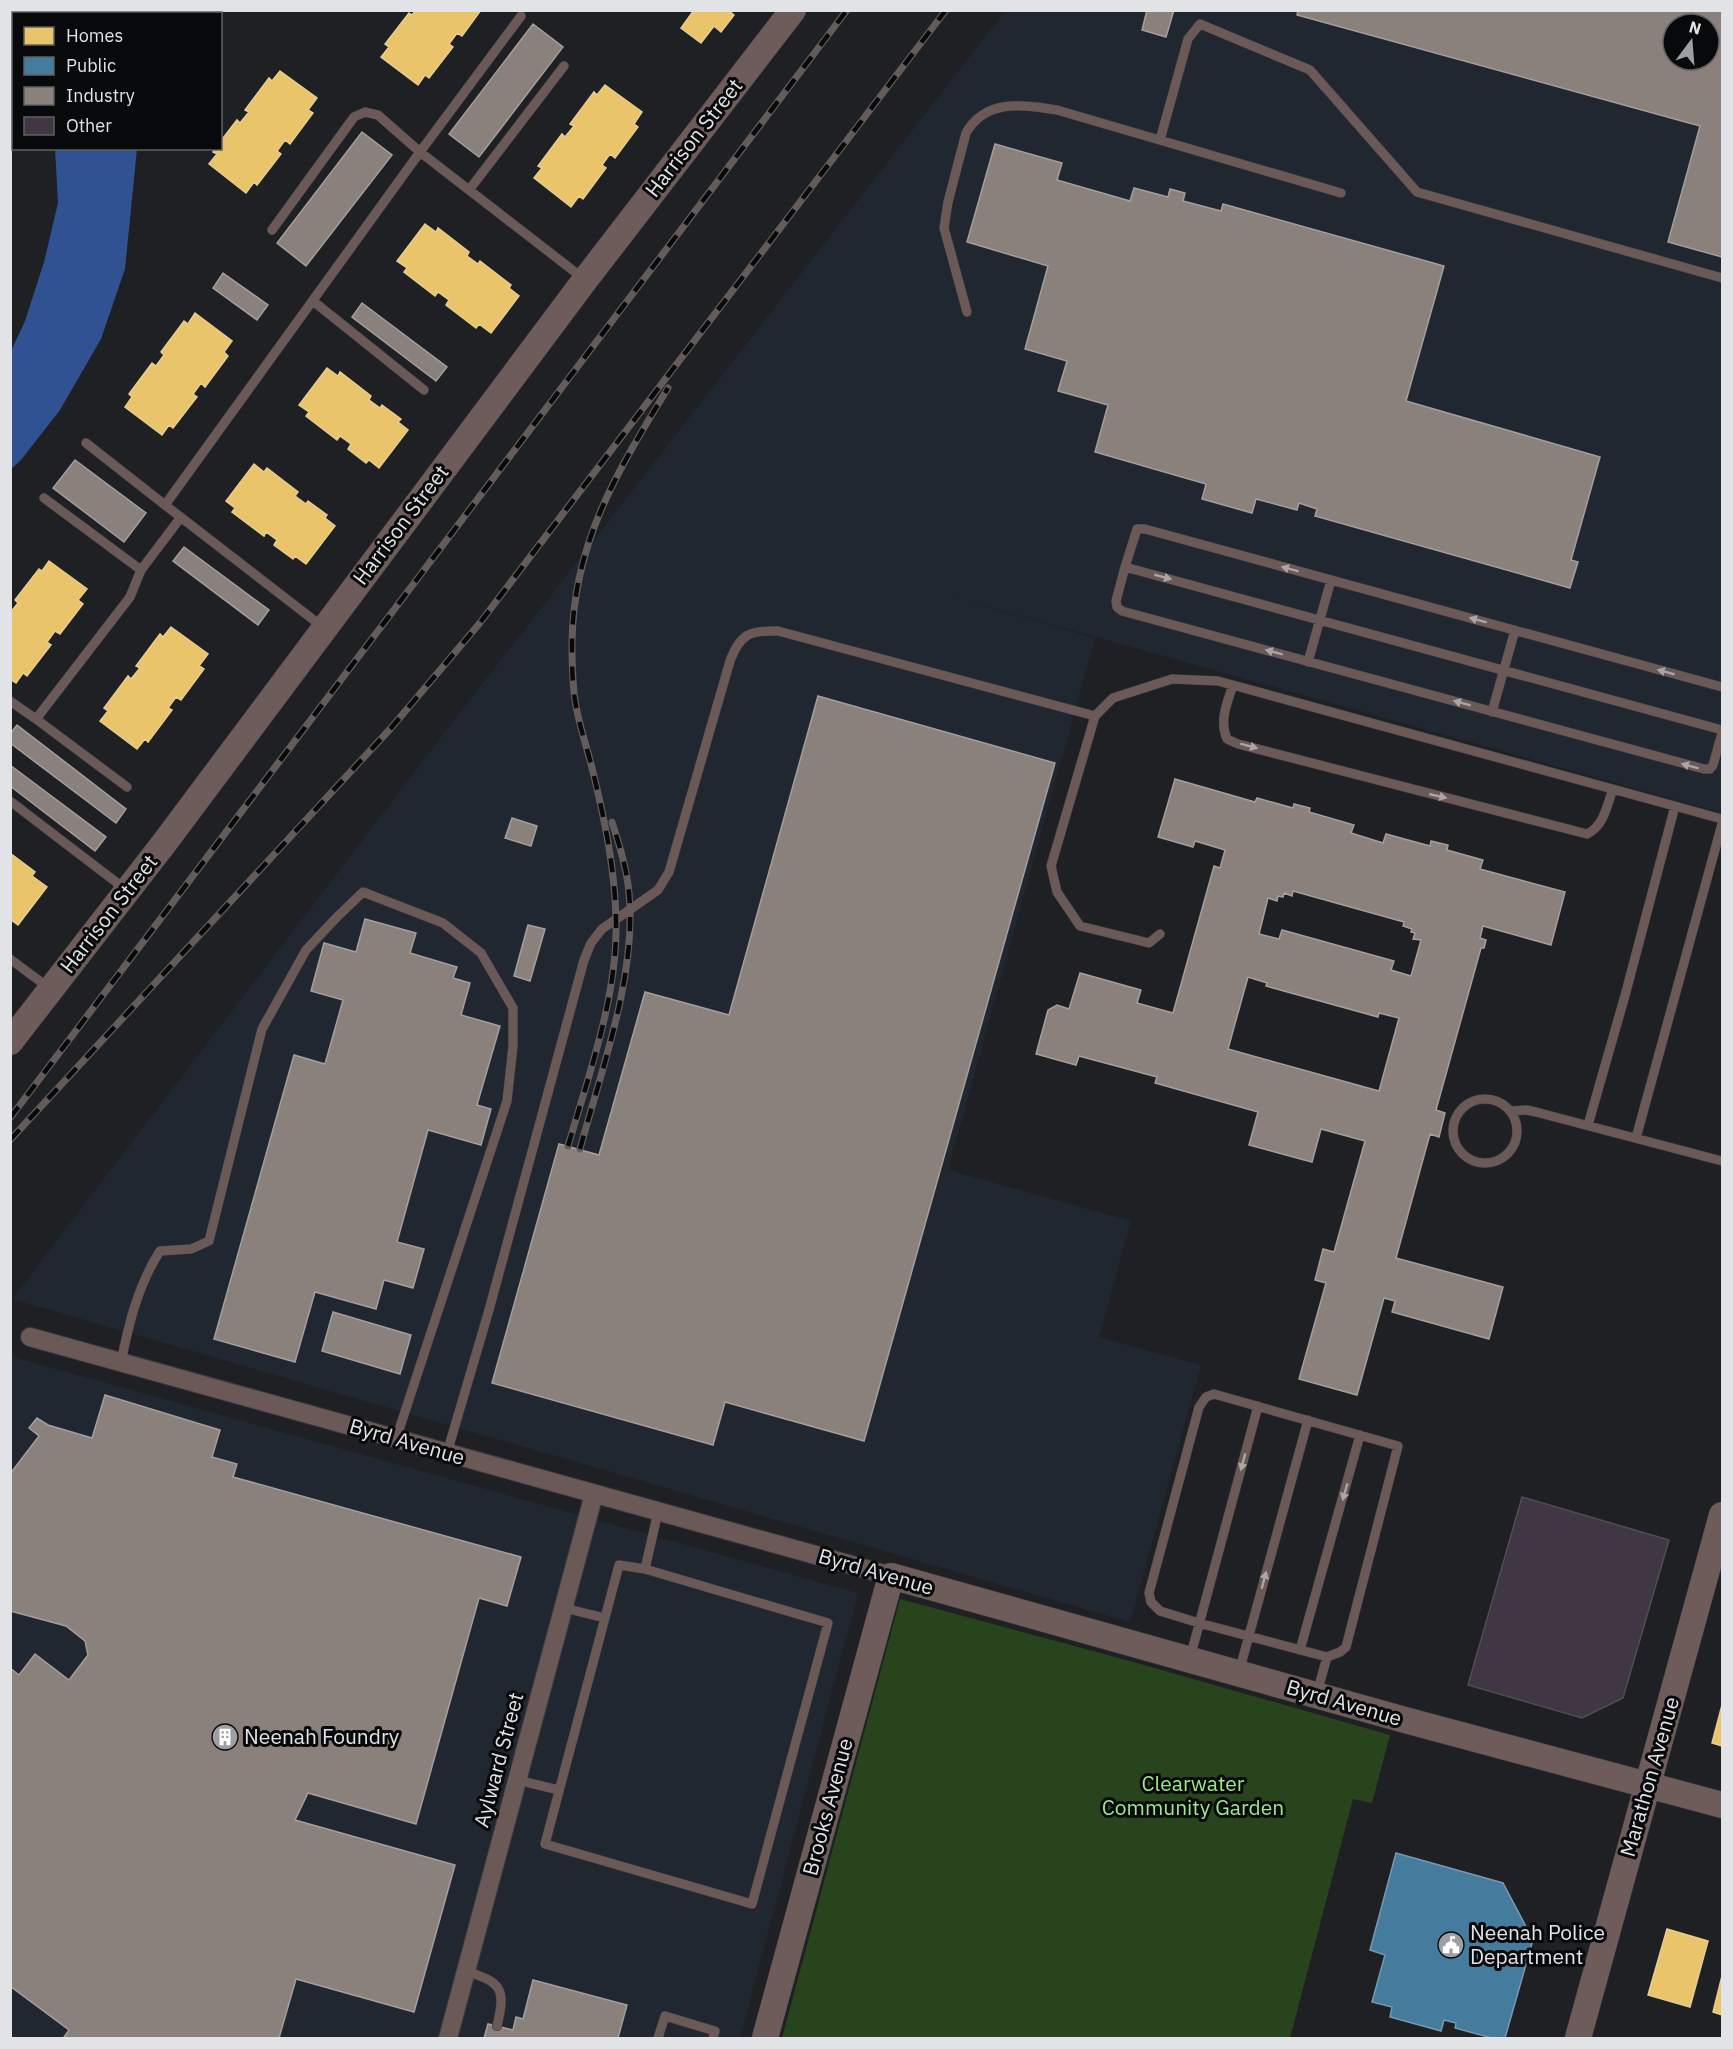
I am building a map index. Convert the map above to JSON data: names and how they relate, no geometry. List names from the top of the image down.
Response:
{
  "streets": {
    "street": [
      "Harrison Street",
      "Byrd Avenue",
      "Aylward Street",
      "Marathon Avenue",
      "Brooks Avenue"
    ]
  },
  "crossings": [
    ["Byrd Avenue", "Aylward Street"],
    ["Byrd Avenue", "Marathon Avenue"],
    ["Byrd Avenue", "Brooks Avenue"]
  ],
  "parks": ["Clearwater Community Garden"],
  "places": {
    "building": ["Neenah Foundry"],
    "public building": ["Neenah Police Department"]
  },
  "legend": [
    "Homes",
    "Public",
    "Industry",
    "Other"
  ],
  "north": "top"
}
